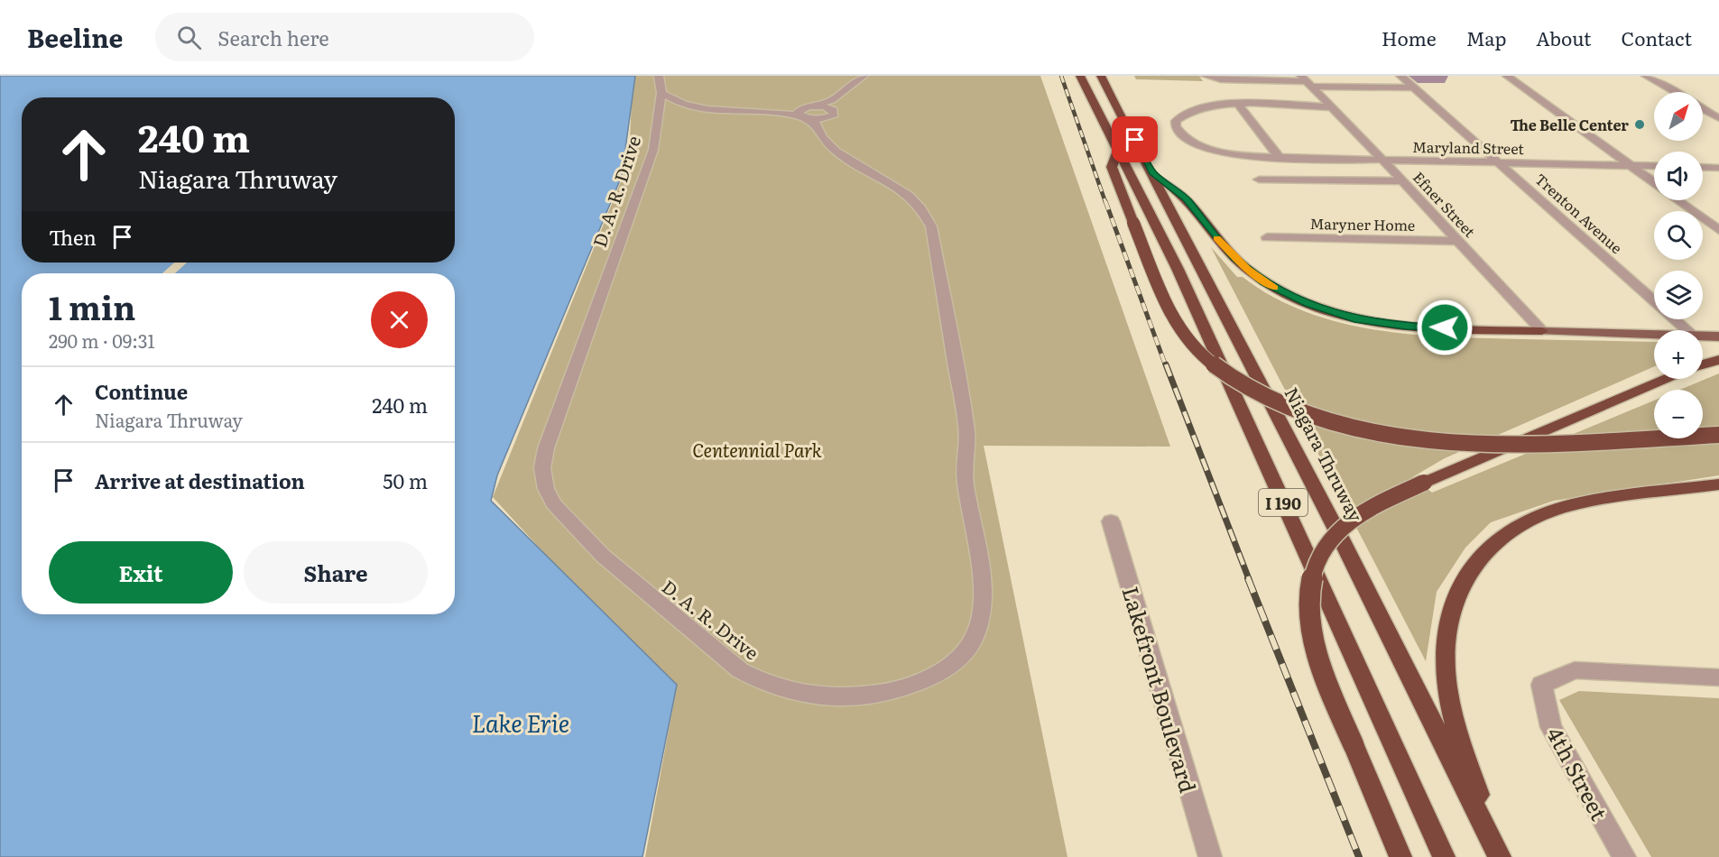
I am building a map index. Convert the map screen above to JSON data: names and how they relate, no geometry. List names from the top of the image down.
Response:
{
  "streets": {
    "highway": ["Niagara Thruway", "I 190"],
    "street": [
      "Maryland Street",
      "D. A. R. Drive",
      "Efner Street",
      "Trenton Avenue",
      "Maryner Home",
      "Lakefront Boulevard",
      "4th Street"
    ]
  },
  "crossings": [
    ["Maryland Street", "Efner Street"],
    ["Maryland Street", "Trenton Avenue"],
    ["Efner Street", "Maryner Home"]
  ],
  "water": ["Lake Erie"],
  "parks": ["Centennial Park"],
  "places": ["The Belle Center"],
  "north": "top right",
  "page": {
    "header": "Beeline",
    "search": "Search here",
    "nav": [
      "Home",
      "Map",
      "About",
      "Contact"
    ],
    "map_buttons": ["+", "−"],
    "turn": ["240 m", "Niagara Thruway"],
    "then": "Then",
    "heading": ["1 min", "290 m · 09:31"],
    "list": [
      {
        "name": "Continue",
        "note": "Niagara Thruway",
        "value": "240 m"
      },
      {
        "name": "Arrive at destination",
        "value": "50 m"
      }
    ],
    "buttons": ["Exit", "Share"]
  }
}
